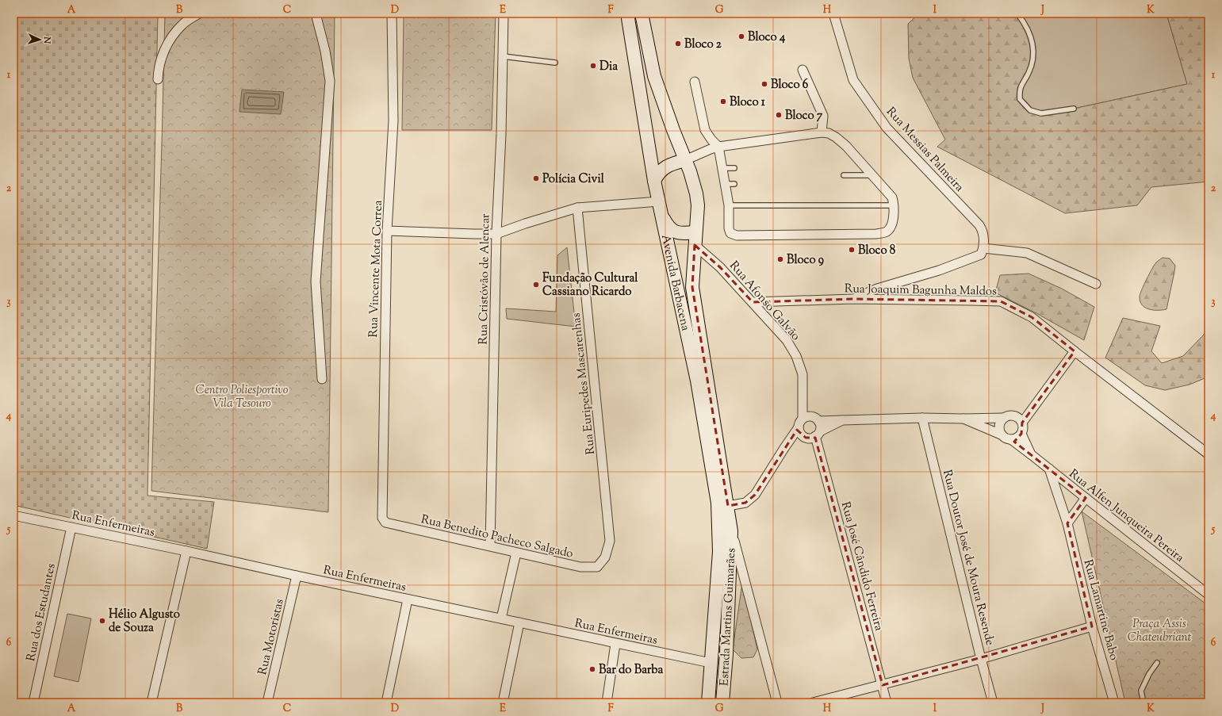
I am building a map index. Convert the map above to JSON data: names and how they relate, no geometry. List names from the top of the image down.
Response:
{
  "streets": {
    "main road": ["Avenida Barbacena", "Estrada Martins Guimarães"],
    "street": [
      "Rua Messias Palmeira",
      "Rua Vincente Mota Correa",
      "Rua Cristóvão de Alencar",
      "Rua Joaquim Bagunha Maldos",
      "Rua Afonso Galvão",
      "Rua Euripedes Mascarenhas",
      "Rua Alfen Junqueira Pereira",
      "Rua Enfermeiras",
      "Rua Benedito Pacheco Salgado",
      "Rua Doutor José de Moura Resende",
      "Rua José Cândido Ferreira",
      "Rua Lamartine Babo",
      "Rua dos Estudantes",
      "Rua Motoristas"
    ]
  },
  "crossings": [
    ["Rua Vincente Mota Correa", "Rua Benedito Pacheco Salgado"],
    ["Rua Cristóvão de Alencar", "Rua Benedito Pacheco Salgado"],
    ["Avenida Barbacena", "Rua Afonso Galvão"],
    ["Avenida Barbacena", "Estrada Martins Guimarães"],
    ["Rua Joaquim Bagunha Maldos", "Rua Afonso Galvão"],
    ["Rua Afonso Galvão", "Rua José Cândido Ferreira"],
    ["Rua Euripedes Mascarenhas", "Rua Benedito Pacheco Salgado"],
    ["Rua Alfen Junqueira Pereira", "Rua Lamartine Babo"],
    ["Rua Enfermeiras", "Rua dos Estudantes"],
    ["Rua Enfermeiras", "Estrada Martins Guimarães"],
    ["Rua Enfermeiras", "Rua Motoristas"]
  ],
  "parks": ["Centro Poliesportivo Vila Tesouro", "Praça Assis Chateubriant"],
  "places": [
    "Bloco 4",
    "Bloco 2",
    "Dia",
    "Bloco 6",
    "Bloco 1",
    "Bloco 7",
    "Polícia Civil",
    "Bloco 8",
    "Bloco 9",
    "Fundação Cultural Cassiano Ricardo",
    "Hélio Algusto de Souza",
    "Bar do Barba"
  ],
  "north": "right",
  "grid": {
    "columns": [
      "A",
      "B",
      "C",
      "D",
      "E",
      "F",
      "G",
      "H",
      "I",
      "J",
      "K"
    ],
    "rows": [
      "1",
      "2",
      "3",
      "4",
      "5",
      "6"
    ]
  }
}
